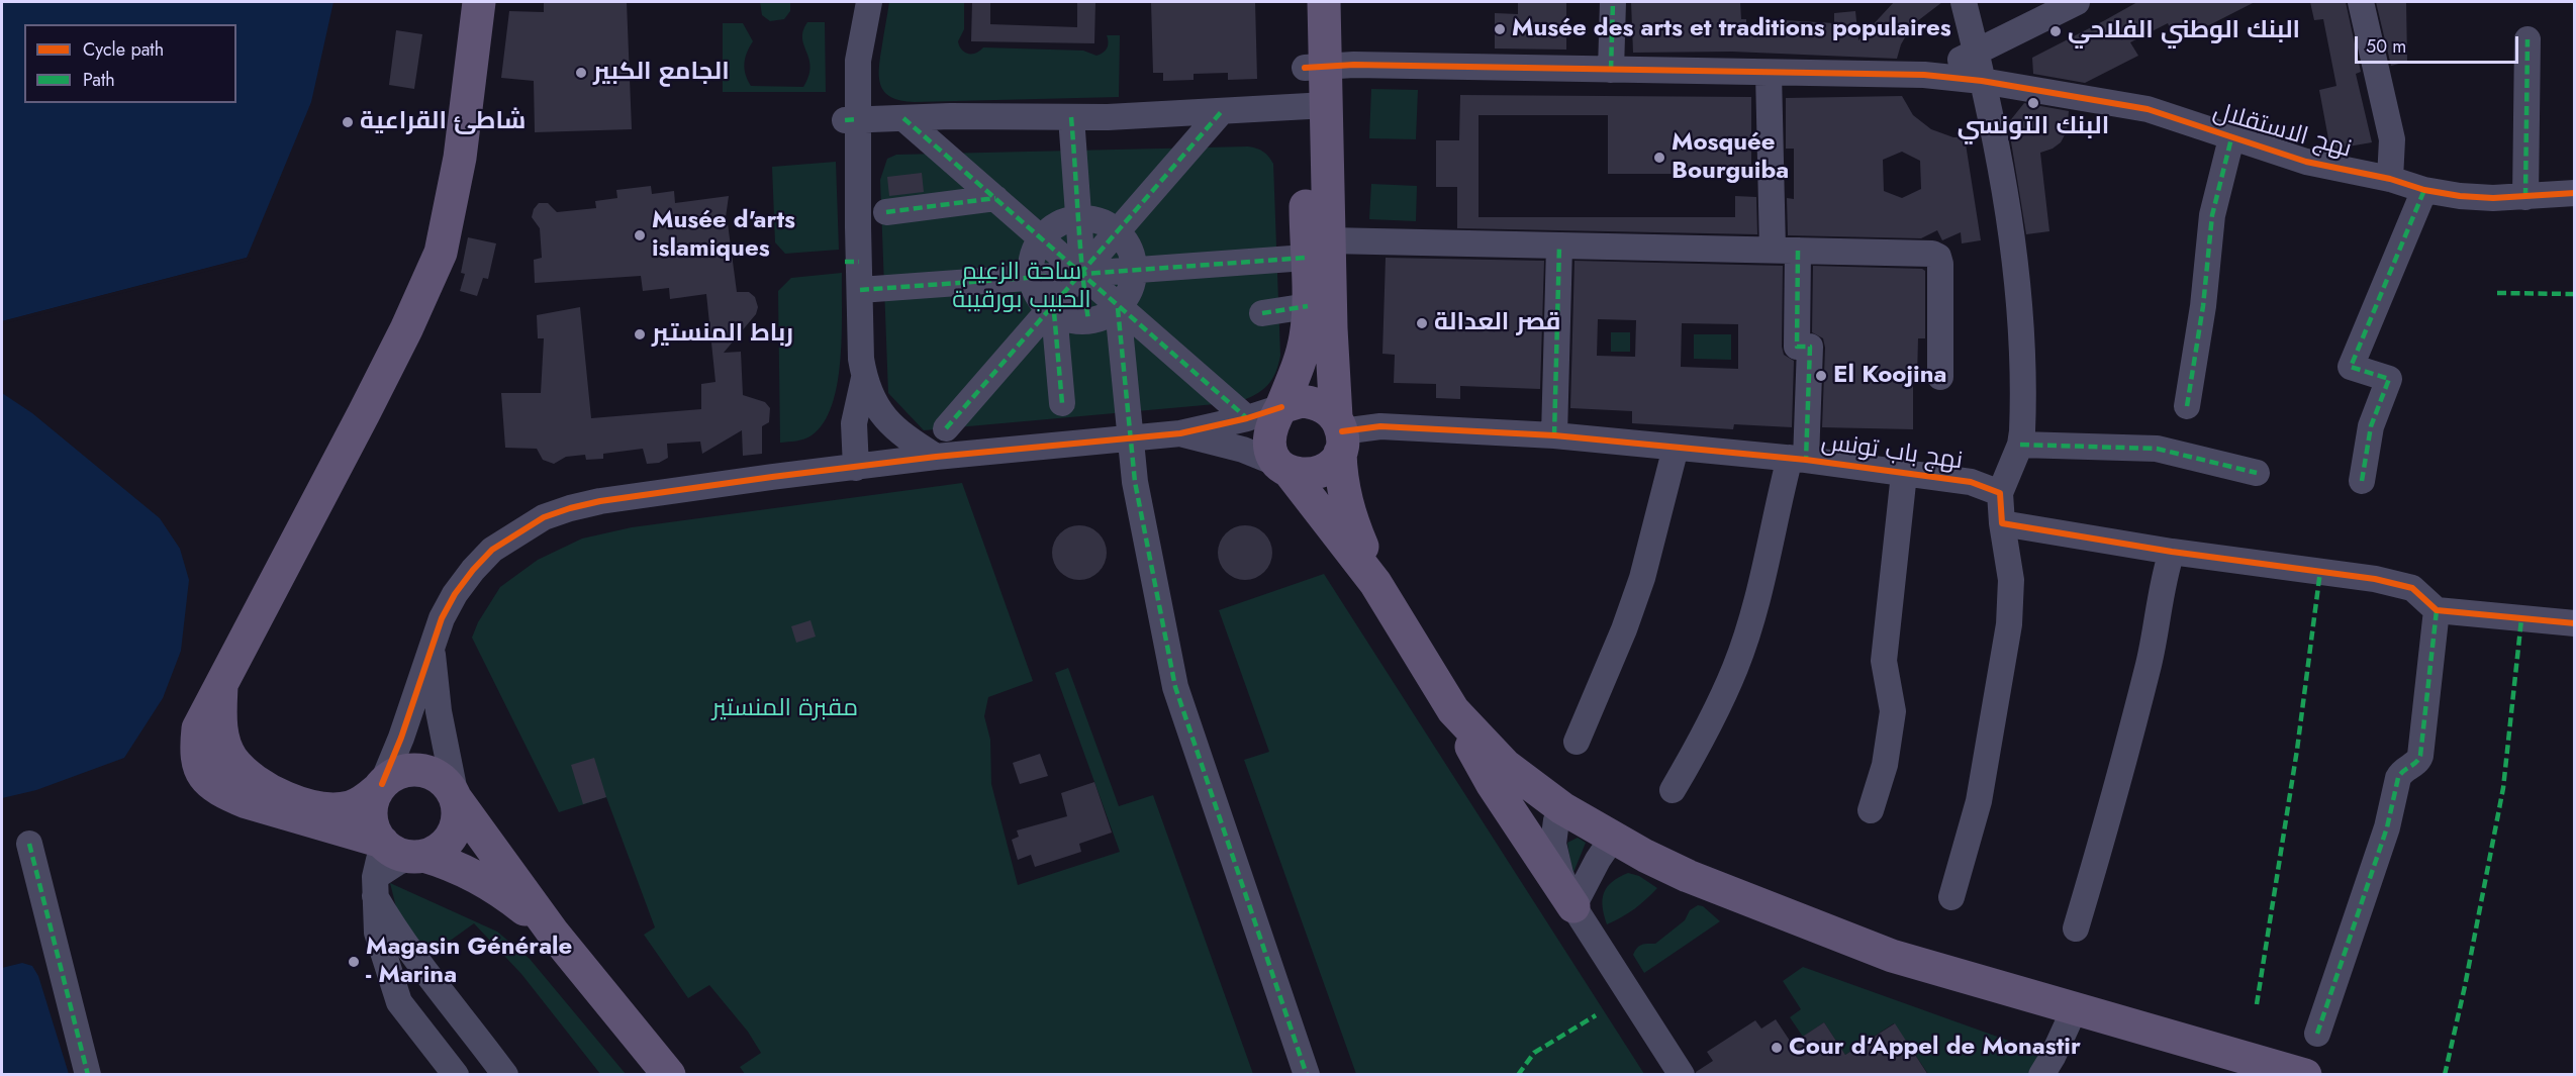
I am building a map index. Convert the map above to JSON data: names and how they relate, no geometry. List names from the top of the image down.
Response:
{
  "streets": {
    "street": ["نهج الاستقلال", "نهج باب تونس"]
  },
  "parks": ["ساحة الزعيم الحبيب بورقيبة", "مقبرة المنستير"],
  "places": [
    "Musée des arts et traditions populaires",
    "البنك الوطني الفلاحي",
    "الجامع الكبير",
    "البنك التونسي",
    "شاطئ القراعية",
    "Mosquée Bourguiba",
    "Musée d'arts islamiques",
    "قصر العدالة",
    "رباط المنستير",
    "El Koojina",
    "Magasin Générale - Marina",
    "Cour d’Appel de Monastir"
  ],
  "legend": ["Cycle path", "Path"],
  "scale_bar": "50 m"
}
